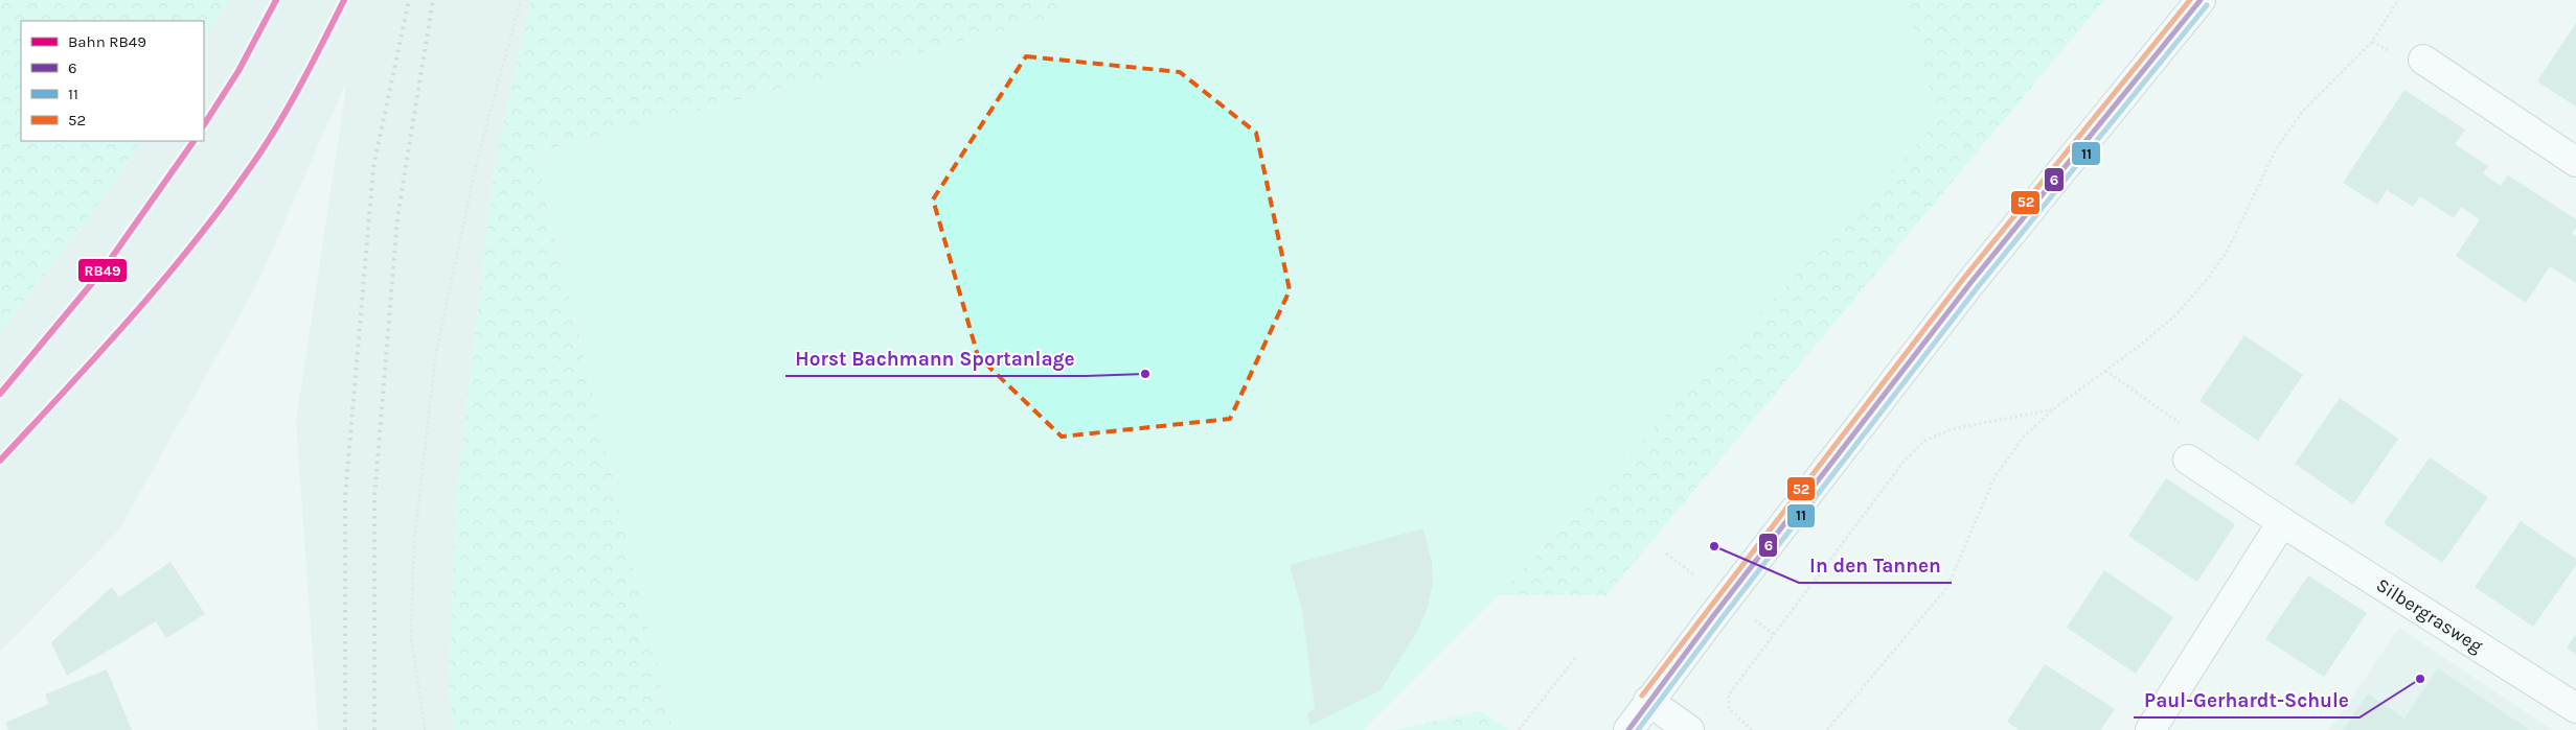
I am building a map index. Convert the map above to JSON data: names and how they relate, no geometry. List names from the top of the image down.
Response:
{
  "streets": {
    "street": ["Silbergrasweg"]
  },
  "places": ["Horst Bachmann Sportanlage", "In den Tannen", "Paul-Gerhardt-Schule"],
  "lines": [
    "rail line RB49",
    "transit line 6",
    "transit line 52",
    "transit line 11"
  ],
  "legend": [
    "Bahn RB49",
    "6",
    "11",
    "52"
  ]
}
